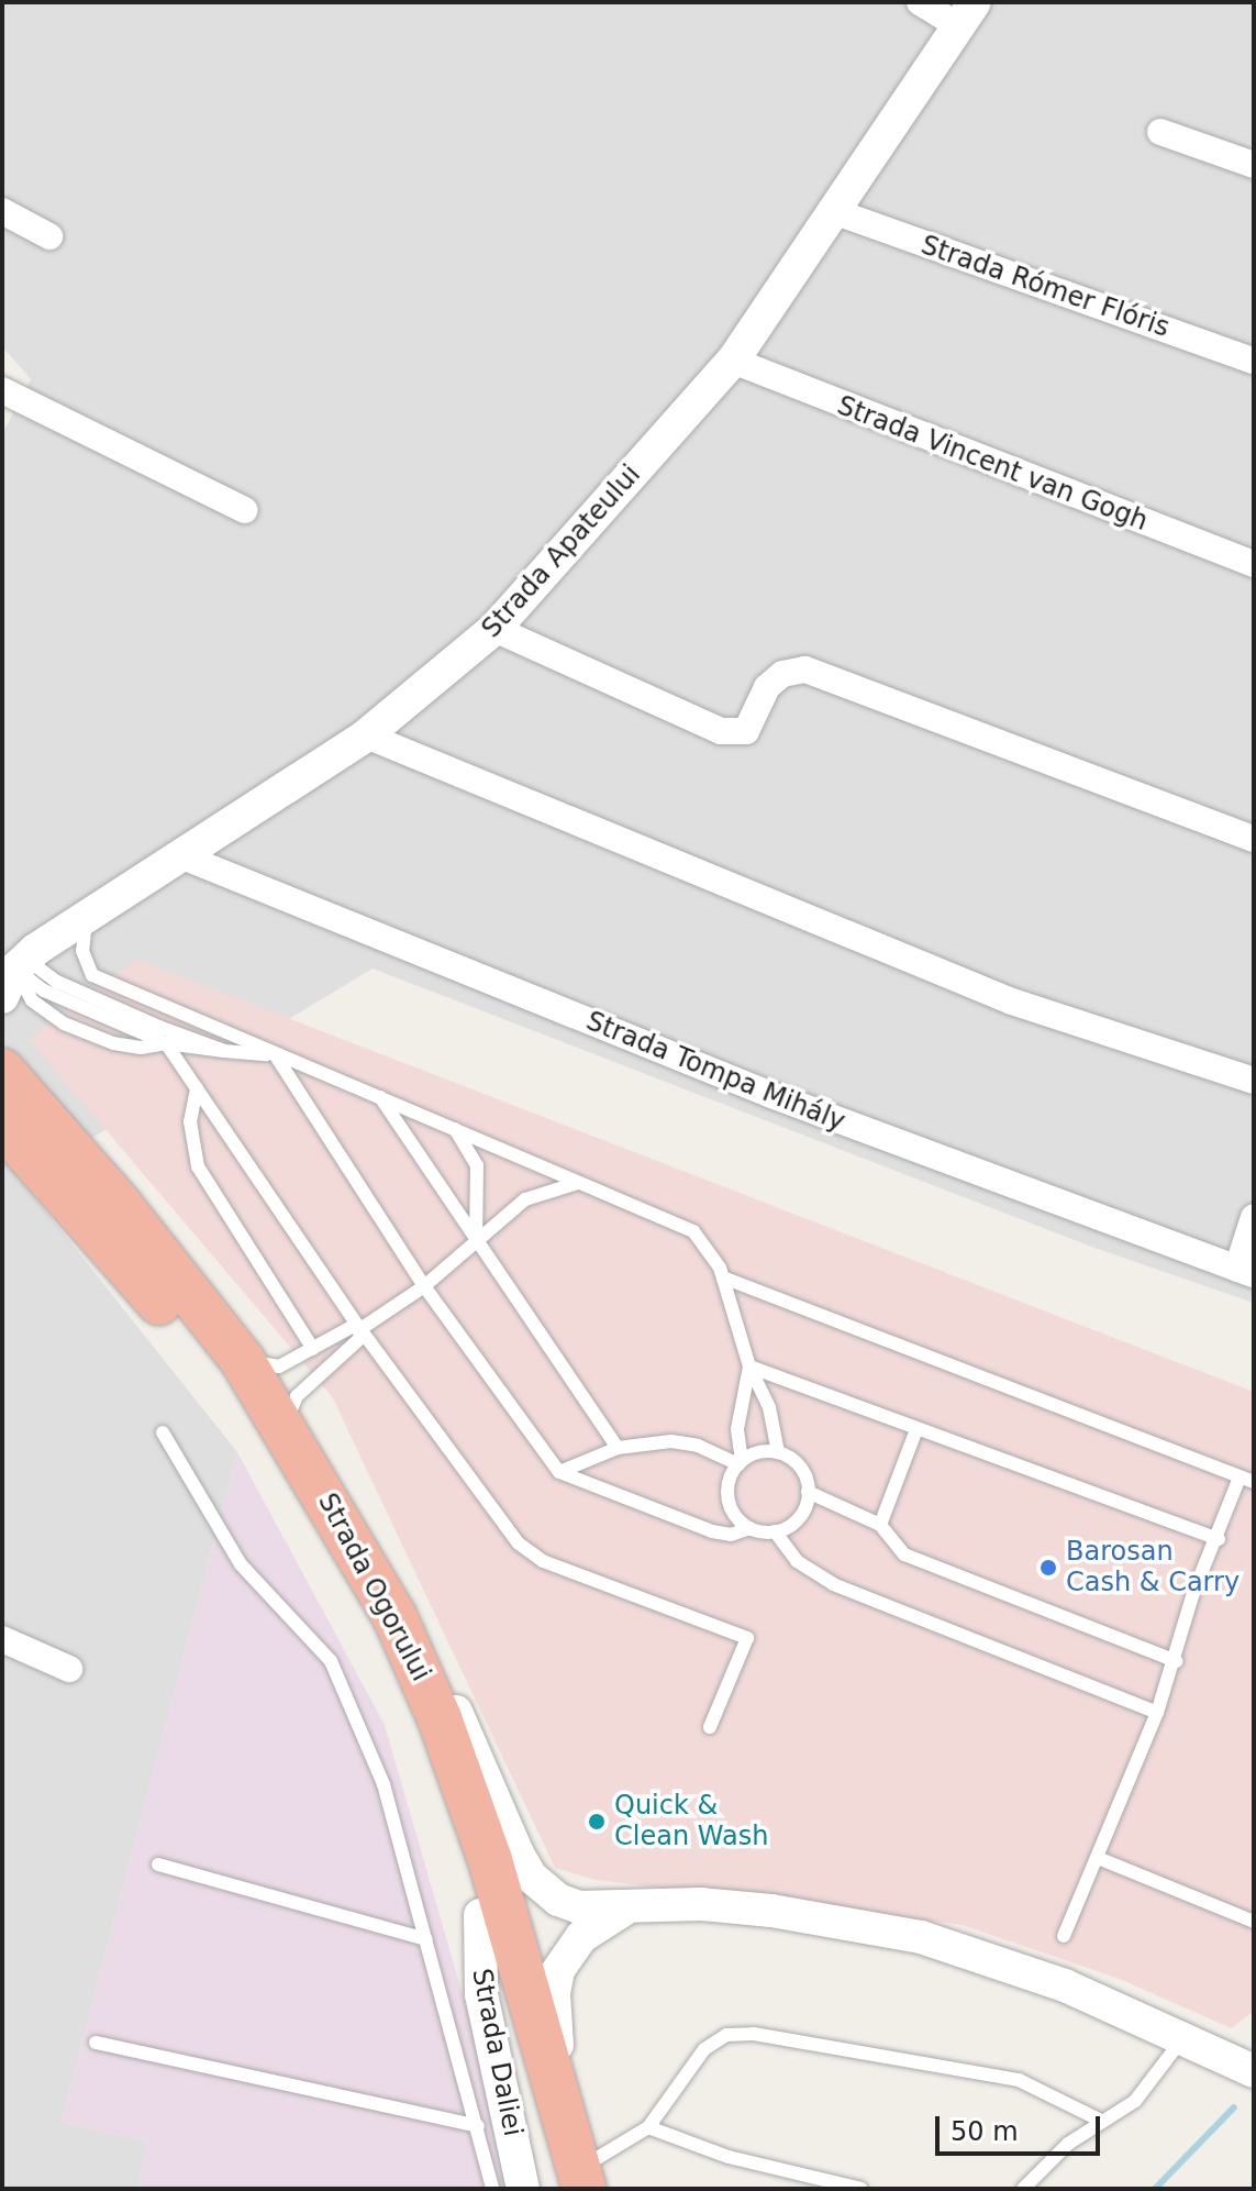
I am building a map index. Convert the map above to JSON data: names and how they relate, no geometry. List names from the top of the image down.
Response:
{
  "streets": {
    "highway": ["Strada Ogorului"],
    "street": [
      "Strada Rómer Flóris",
      "Strada Vincent van Gogh",
      "Strada Apateului",
      "Strada Tompa Mihály",
      "Strada Daliei"
    ]
  },
  "crossings": [
    ["Strada Rómer Flóris", "Strada Apateului"],
    ["Strada Vincent van Gogh", "Strada Apateului"],
    ["Strada Apateului", "Strada Tompa Mihály"],
    ["Strada Ogorului", "Strada Daliei"]
  ],
  "places": ["Barosan Cash & Carry", "Quick & Clean Wash"],
  "scale_bar": "50 m"
}
